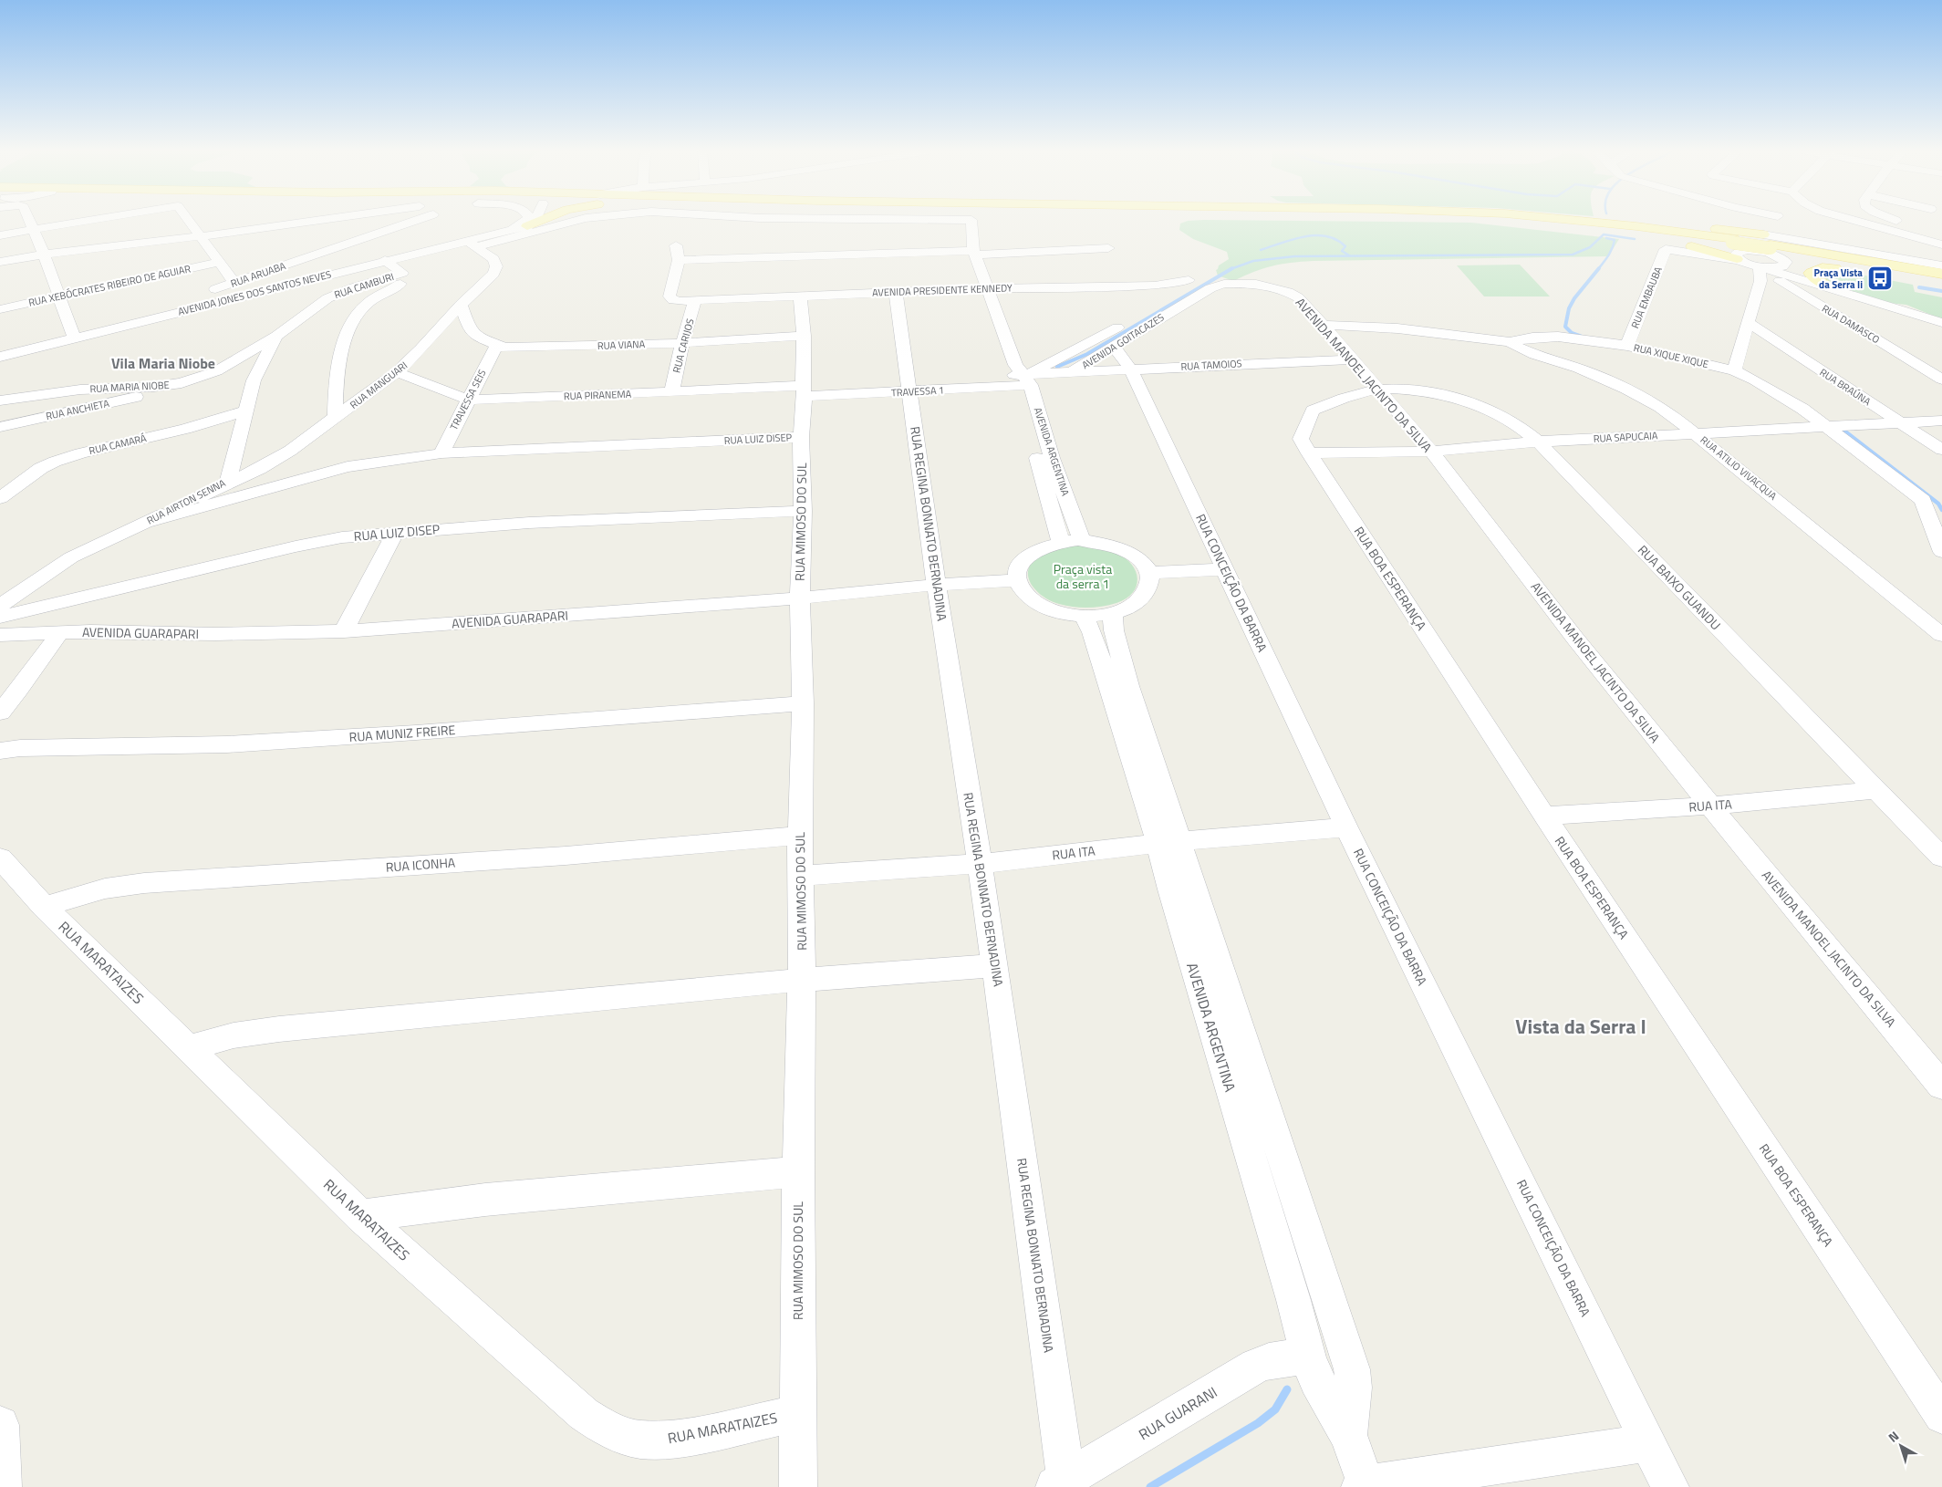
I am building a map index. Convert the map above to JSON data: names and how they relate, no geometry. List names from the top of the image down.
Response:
{
  "streets": {
    "street": [
      "RUA ARUABA",
      "RUA XEBÓCRATES RIBEIRO DE AGUIAR",
      "RUA CAMBURI",
      "AVENIDA PRESIDENTE KENNEDY",
      "AVENIDA JONES DOS SANTOS NEVES",
      "RUA EMBAUBA",
      "RUA DAMASCO",
      "AVENIDA GOITACAZES",
      "RUA VIANA",
      "RUA CARIJOS",
      "RUA XIQUE XIQUE",
      "RUA TAMOIOS",
      "AVENIDA MANOEL JACINTO DA SILVA",
      "RUA MANGUARI",
      "RUA MARIA NIOBE",
      "RUA BRAÚNA",
      "TRAVESSA 1",
      "RUA PIRANEMA",
      "TRAVESSA SEIS",
      "RUA ANCHIETA",
      "RUA SAPUCAIA",
      "RUA LUIZ DISEP",
      "RUA CAMARÁ",
      "AVENIDA ARGENTINA",
      "RUA ATILIO VIVACQUA",
      "RUA AIRTON SENNA",
      "RUA MIMOSO DO SUL",
      "RUA REGINA BONNATO BERNADINA",
      "RUA BOA ESPERANÇA",
      "RUA CONCEIÇÃO DA BARRA",
      "RUA BAIXO GUANDU",
      "AVENIDA GUARAPARI",
      "RUA MUNIZ FREIRE",
      "RUA ITA",
      "RUA ICONHA",
      "RUA MARATAIZES",
      "RUA GUARANI"
    ]
  },
  "crossings": [
    ["RUA ARUABA", "AVENIDA JONES DOS SANTOS NEVES"],
    ["RUA CAMBURI", "AVENIDA JONES DOS SANTOS NEVES"],
    ["RUA CAMBURI", "RUA MARIA NIOBE"],
    ["RUA CAMBURI", "RUA AIRTON SENNA"],
    ["AVENIDA PRESIDENTE KENNEDY", "RUA CARIJOS"],
    ["AVENIDA PRESIDENTE KENNEDY", "AVENIDA ARGENTINA"],
    ["AVENIDA PRESIDENTE KENNEDY", "RUA MIMOSO DO SUL"],
    ["AVENIDA PRESIDENTE KENNEDY", "RUA REGINA BONNATO BERNADINA"],
    ["AVENIDA JONES DOS SANTOS NEVES", "RUA MANGUARI"],
    ["AVENIDA JONES DOS SANTOS NEVES", "AVENIDA ARGENTINA"],
    ["RUA EMBAUBA", "RUA XIQUE XIQUE"],
    ["AVENIDA GOITACAZES", "RUA TAMOIOS"],
    ["AVENIDA GOITACAZES", "AVENIDA MANOEL JACINTO DA SILVA"],
    ["AVENIDA GOITACAZES", "TRAVESSA 1"],
    ["AVENIDA GOITACAZES", "AVENIDA ARGENTINA"],
    ["AVENIDA GOITACAZES", "RUA CONCEIÇÃO DA BARRA"],
    ["RUA VIANA", "RUA CARIJOS"],
    ["RUA VIANA", "RUA MANGUARI"],
    ["RUA VIANA", "TRAVESSA SEIS"],
    ["RUA VIANA", "RUA MIMOSO DO SUL"],
    ["RUA CARIJOS", "RUA PIRANEMA"],
    ["RUA XIQUE XIQUE", "AVENIDA MANOEL JACINTO DA SILVA"],
    ["RUA XIQUE XIQUE", "RUA SAPUCAIA"],
    ["RUA XIQUE XIQUE", "RUA ATILIO VIVACQUA"],
    ["RUA TAMOIOS", "AVENIDA MANOEL JACINTO DA SILVA"],
    ["RUA TAMOIOS", "RUA CONCEIÇÃO DA BARRA"],
    ["AVENIDA MANOEL JACINTO DA SILVA", "RUA SAPUCAIA"],
    ["AVENIDA MANOEL JACINTO DA SILVA", "RUA BOA ESPERANÇA"],
    ["AVENIDA MANOEL JACINTO DA SILVA", "RUA BAIXO GUANDU"],
    ["AVENIDA MANOEL JACINTO DA SILVA", "RUA ITA"],
    ["RUA MANGUARI", "RUA PIRANEMA"],
    ["RUA MANGUARI", "AVENIDA ARGENTINA"],
    ["RUA MANGUARI", "RUA AIRTON SENNA"],
    ["RUA MARIA NIOBE", "RUA ANCHIETA"],
    ["RUA MARIA NIOBE", "RUA AIRTON SENNA"],
    ["RUA BRAÚNA", "RUA SAPUCAIA"],
    ["TRAVESSA 1", "RUA PIRANEMA"],
    ["TRAVESSA 1", "AVENIDA ARGENTINA"],
    ["TRAVESSA 1", "RUA MIMOSO DO SUL"],
    ["TRAVESSA 1", "RUA REGINA BONNATO BERNADINA"],
    ["RUA PIRANEMA", "TRAVESSA SEIS"],
    ["RUA PIRANEMA", "RUA MIMOSO DO SUL"],
    ["TRAVESSA SEIS", "RUA LUIZ DISEP"],
    ["RUA SAPUCAIA", "RUA ATILIO VIVACQUA"],
    ["RUA SAPUCAIA", "RUA BOA ESPERANÇA"],
    ["RUA SAPUCAIA", "RUA BAIXO GUANDU"],
    ["RUA LUIZ DISEP", "RUA AIRTON SENNA"],
    ["RUA LUIZ DISEP", "RUA MIMOSO DO SUL"],
    ["RUA CAMARÁ", "RUA AIRTON SENNA"],
    ["AVENIDA ARGENTINA", "AVENIDA GUARAPARI"],
    ["AVENIDA ARGENTINA", "RUA ITA"],
    ["AVENIDA ARGENTINA", "RUA GUARANI"],
    ["RUA MIMOSO DO SUL", "AVENIDA GUARAPARI"],
    ["RUA MIMOSO DO SUL", "RUA MUNIZ FREIRE"],
    ["RUA MIMOSO DO SUL", "RUA ITA"],
    ["RUA MIMOSO DO SUL", "RUA ICONHA"],
    ["RUA MIMOSO DO SUL", "RUA MARATAIZES"],
    ["RUA REGINA BONNATO BERNADINA", "AVENIDA GUARAPARI"],
    ["RUA REGINA BONNATO BERNADINA", "RUA ITA"],
    ["RUA REGINA BONNATO BERNADINA", "RUA GUARANI"],
    ["RUA BOA ESPERANÇA", "RUA BAIXO GUANDU"],
    ["RUA BOA ESPERANÇA", "RUA ITA"],
    ["RUA CONCEIÇÃO DA BARRA", "RUA ITA"],
    ["RUA BAIXO GUANDU", "RUA ITA"],
    ["RUA ICONHA", "RUA MARATAIZES"]
  ],
  "districts": ["Vila Maria Niobe", "Vista da Serra I"],
  "parks": ["Praça vista da serra 1"],
  "places": {
    "bus stop": ["Praça Vista da Serra Ii"]
  },
  "north": "top left"
}
